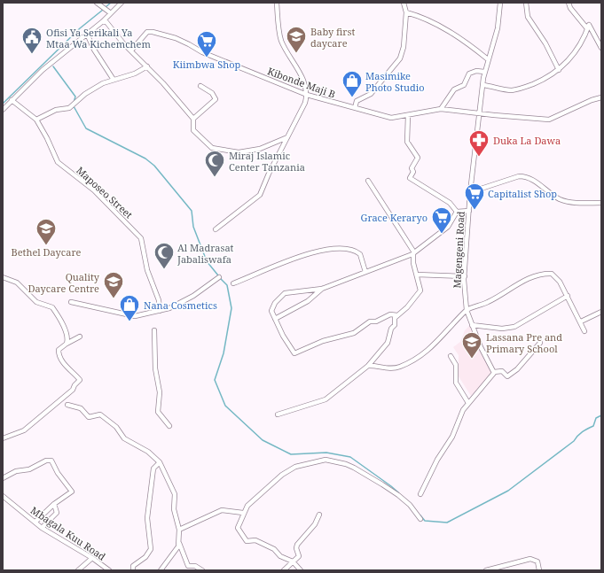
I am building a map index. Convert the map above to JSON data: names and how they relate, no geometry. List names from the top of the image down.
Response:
{
  "streets": {
    "street": [
      "Kibonde Maji B",
      "Maposeo Street",
      "Magengeni Road",
      "Mbagala Kuu Road"
    ]
  },
  "crossings": [
    ["Kibonde Maji B", "Magengeni Road"]
  ],
  "places": {
    "school or university": [
      "Baby first daycare",
      "Bethel Daycare",
      "Quality Daycare Centre",
      "Lassana Pre and Primary School"
    ],
    "public building": ["Ofisi Ya Serikali Ya Mtaa Wa Kichemchem"],
    "supermarket": ["Kiimbwa Shop", "Capitalist Shop", "Grace Keraryo"],
    "shop": ["Masimike Photo Studio", "Nana Cosmetics"],
    "pharmacy": ["Duka La Dawa"],
    "mosque": ["Miraj Islamic Center Tanzania", "Al Madrasat Jabaliswafa"]
  }
}
